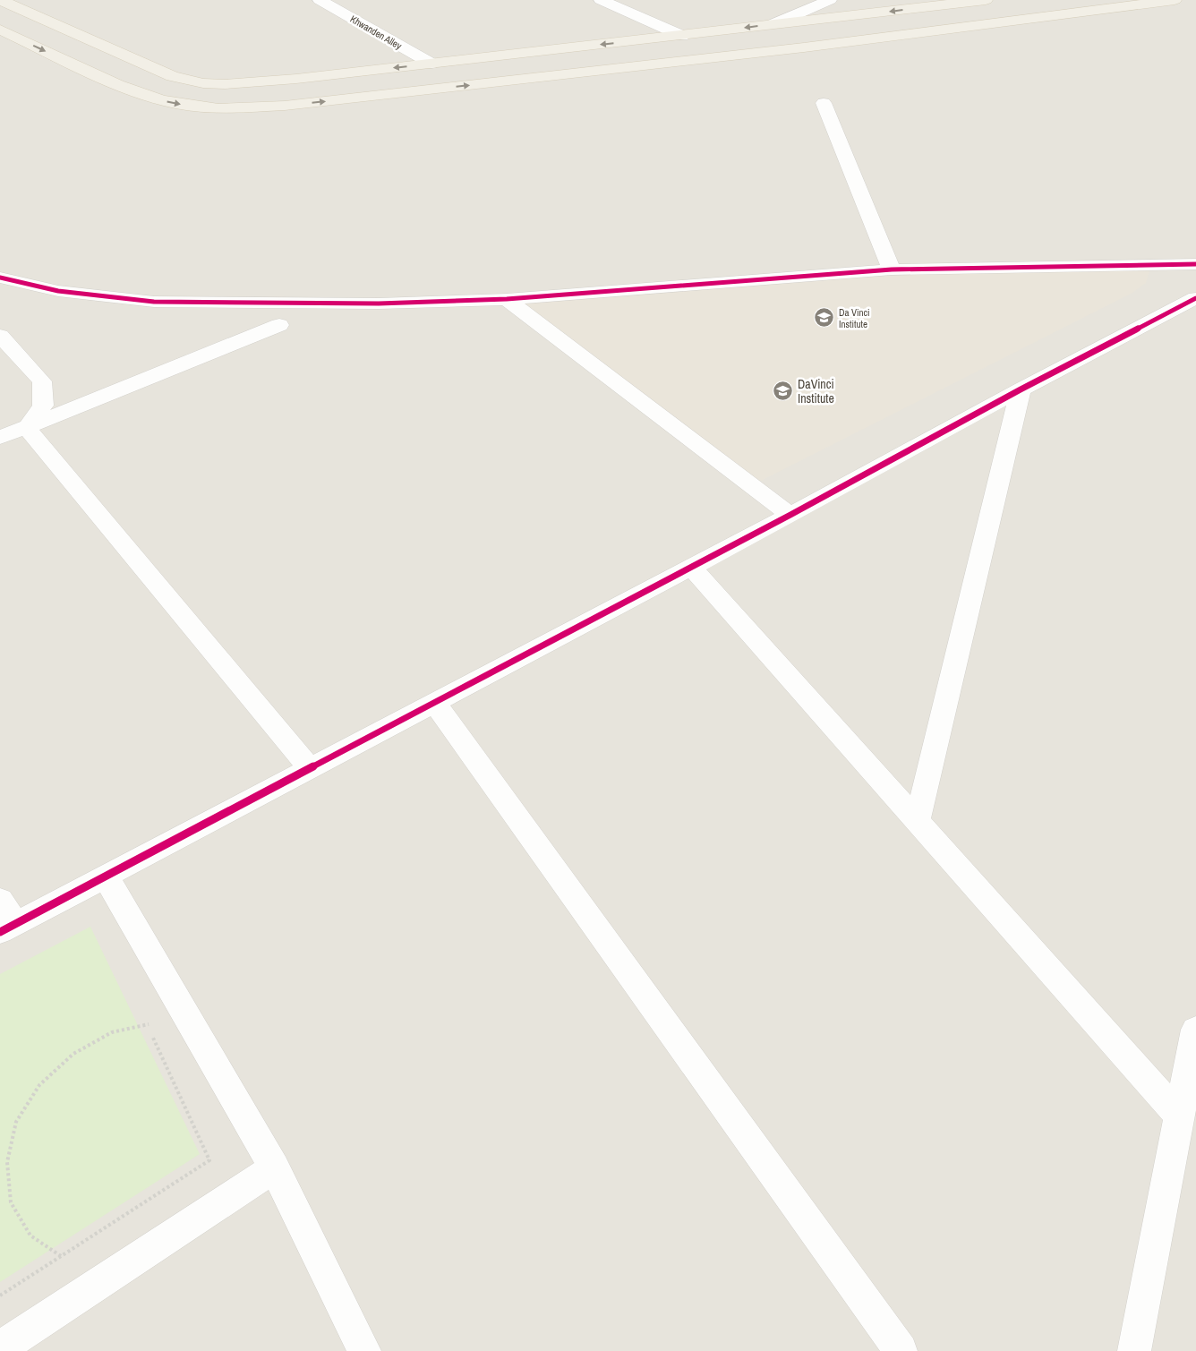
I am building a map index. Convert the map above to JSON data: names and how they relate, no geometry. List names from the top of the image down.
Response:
{
  "streets": {
    "street": ["Khwanden Alley"]
  },
  "places": {
    "school or university": ["Da Vinci Institute", "DaVinci Institute"]
  }
}
